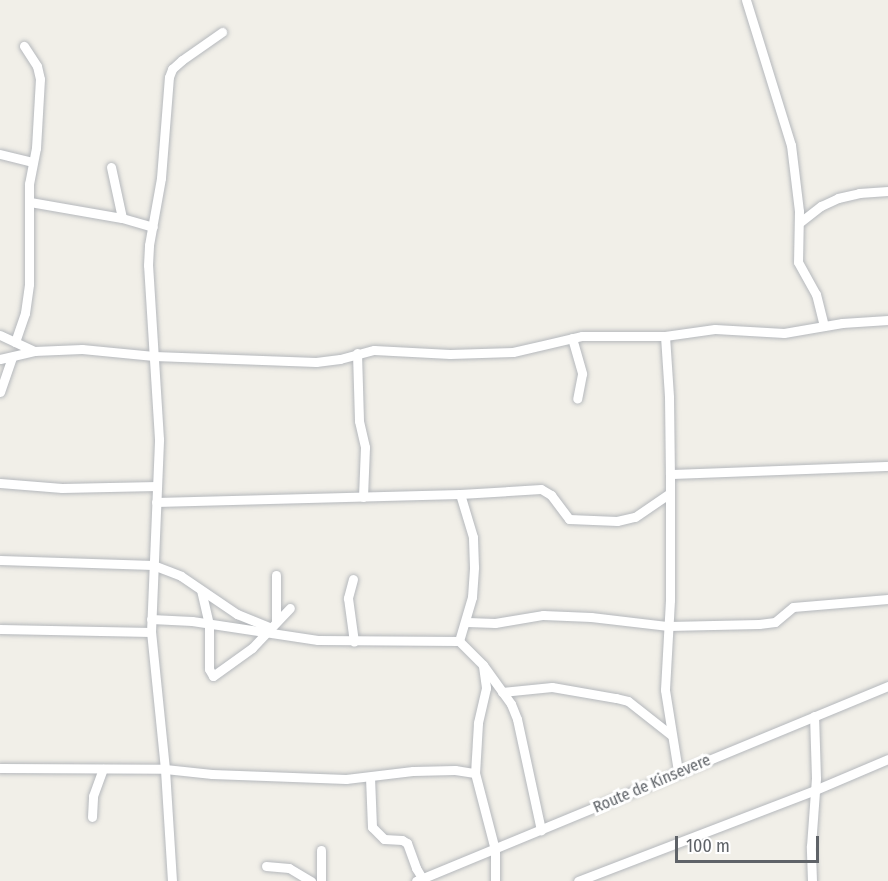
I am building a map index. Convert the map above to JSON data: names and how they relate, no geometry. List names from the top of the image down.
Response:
{
  "streets": {
    "street": ["Route de Kinsevere"]
  },
  "scale_bar": "100 m"
}
